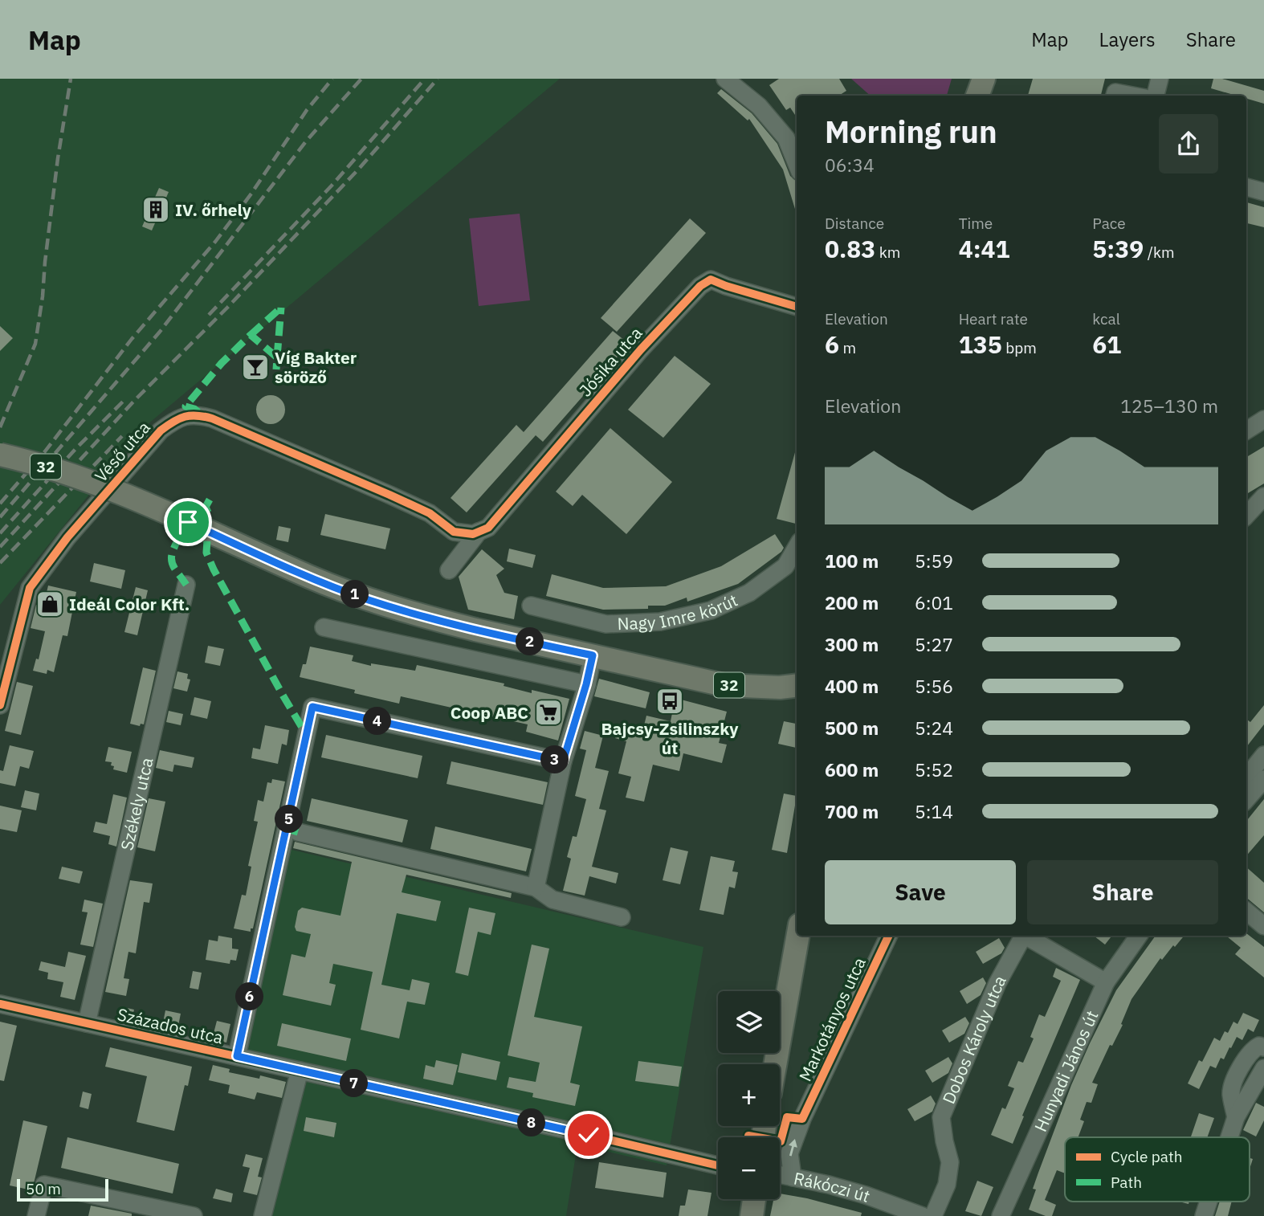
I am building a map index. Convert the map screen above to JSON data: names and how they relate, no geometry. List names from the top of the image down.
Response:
{
  "streets": {
    "main road": ["32"],
    "street": [
      "Jósika utca",
      "Véső utca",
      "Nagy Imre körút",
      "Székely utca",
      "Markotányos utca",
      "Százados utca",
      "Dobos Károly utca",
      "Hunyadi János út",
      "Rákóczi út"
    ]
  },
  "crossings": [
    ["Jósika utca", "Véső utca"],
    ["Székely utca", "Százados utca"],
    ["Markotányos utca", "Rákóczi út"]
  ],
  "one_way": ["Markotányos utca"],
  "places": {
    "building": ["IV. őrhely"],
    "bar": ["Víg Bakter söröző"],
    "shop": ["Ideál Color Kft."],
    "bus stop": ["Bajcsy-Zsilinszky út"],
    "supermarket": ["Coop ABC"]
  },
  "legend": ["Cycle path", "Path"],
  "scale_bar": "50 m",
  "page": {
    "header": "Map",
    "nav": ["Map", "Layers", "Share"],
    "heading": ["Morning run", "06:34"],
    "stats": [
      ["Distance", "0.83 km"],
      ["Time", "4:41"],
      ["Pace", "5:39 /km"],
      ["Elevation", "6 m"],
      ["Heart rate", "135 bpm"],
      ["kcal", "61"]
    ],
    "chart": ["Elevation", "125–130 m"],
    "list": [
      {
        "name": "100 m",
        "note": "5:59"
      },
      {
        "name": "200 m",
        "note": "6:01"
      },
      {
        "name": "300 m",
        "note": "5:27"
      },
      {
        "name": "400 m",
        "note": "5:56"
      },
      {
        "name": "500 m",
        "note": "5:24"
      },
      {
        "name": "600 m",
        "note": "5:52"
      },
      {
        "name": "700 m",
        "note": "5:14"
      }
    ],
    "pins": [
      "1",
      "2",
      "4",
      "3",
      "5",
      "6",
      "7",
      "8"
    ],
    "buttons": ["Save", "Share"],
    "map_buttons": ["+", "−"],
    "scale": "50 m"
  }
}
